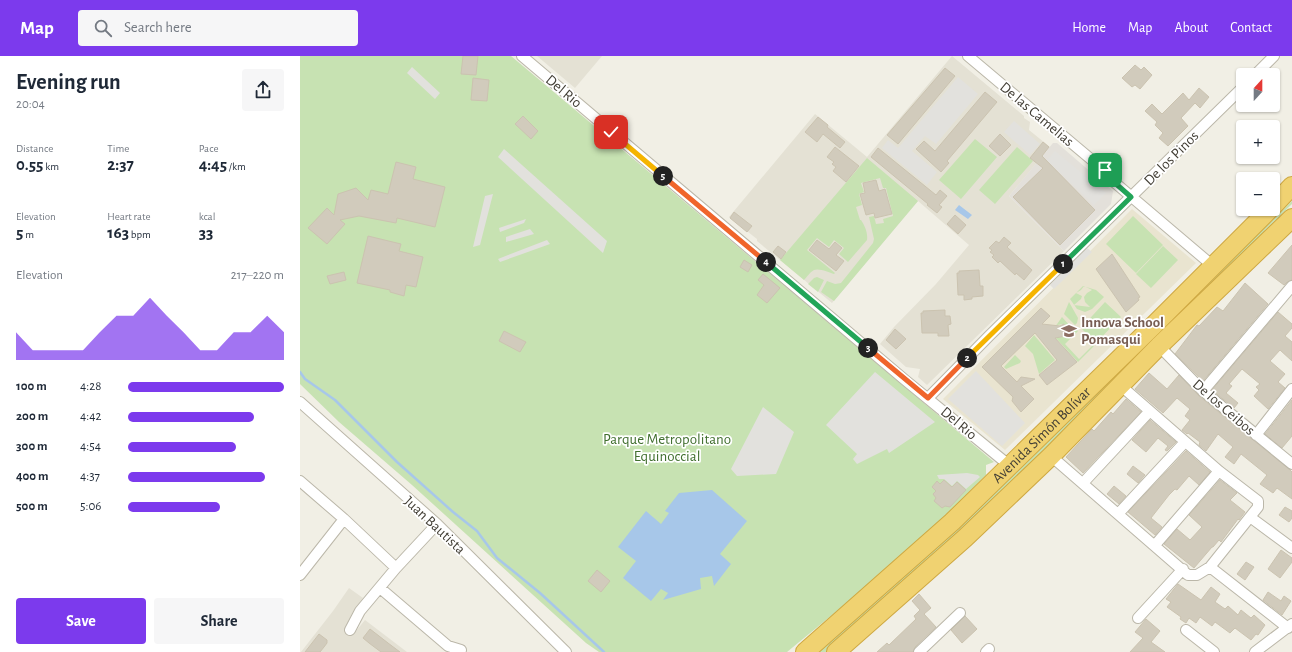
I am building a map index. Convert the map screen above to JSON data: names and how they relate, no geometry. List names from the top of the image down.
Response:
{
  "streets": {
    "highway": ["Avenida Simón Bolívar"],
    "street": [
      "Del Rio",
      "De las Camelias",
      "De los Pinos",
      "De los Ceibos",
      "Juan Bautista"
    ]
  },
  "crossings": [
    ["Del Rio", "De los Pinos"],
    ["Del Rio", "Avenida Simón Bolívar"],
    ["De las Camelias", "De los Pinos"],
    ["De las Camelias", "Avenida Simón Bolívar"],
    ["De los Ceibos", "Avenida Simón Bolívar"]
  ],
  "parks": ["Parque Metropolitano Equinoccial"],
  "places": {
    "school or university": ["Innova School Pomasqui"]
  },
  "north": "top",
  "page": {
    "header": "Map",
    "search": "Search here",
    "nav": [
      "Home",
      "Map",
      "About",
      "Contact"
    ],
    "heading": ["Evening run", "20:04"],
    "map_buttons": ["+", "−"],
    "stats": [
      ["Distance", "0.55 km"],
      ["Time", "2:37"],
      ["Pace", "4:45 /km"],
      ["Elevation", "5 m"],
      ["Heart rate", "163 bpm"],
      ["kcal", "33"]
    ],
    "pins": [
      "5",
      "4",
      "1",
      "3",
      "2"
    ],
    "chart": ["Elevation", "217–220 m"],
    "list": [
      {
        "name": "100 m",
        "note": "4:28"
      },
      {
        "name": "200 m",
        "note": "4:42"
      },
      {
        "name": "300 m",
        "note": "4:54"
      },
      {
        "name": "400 m",
        "note": "4:37"
      },
      {
        "name": "500 m",
        "note": "5:06"
      }
    ],
    "buttons": ["Save", "Share"]
  }
}
